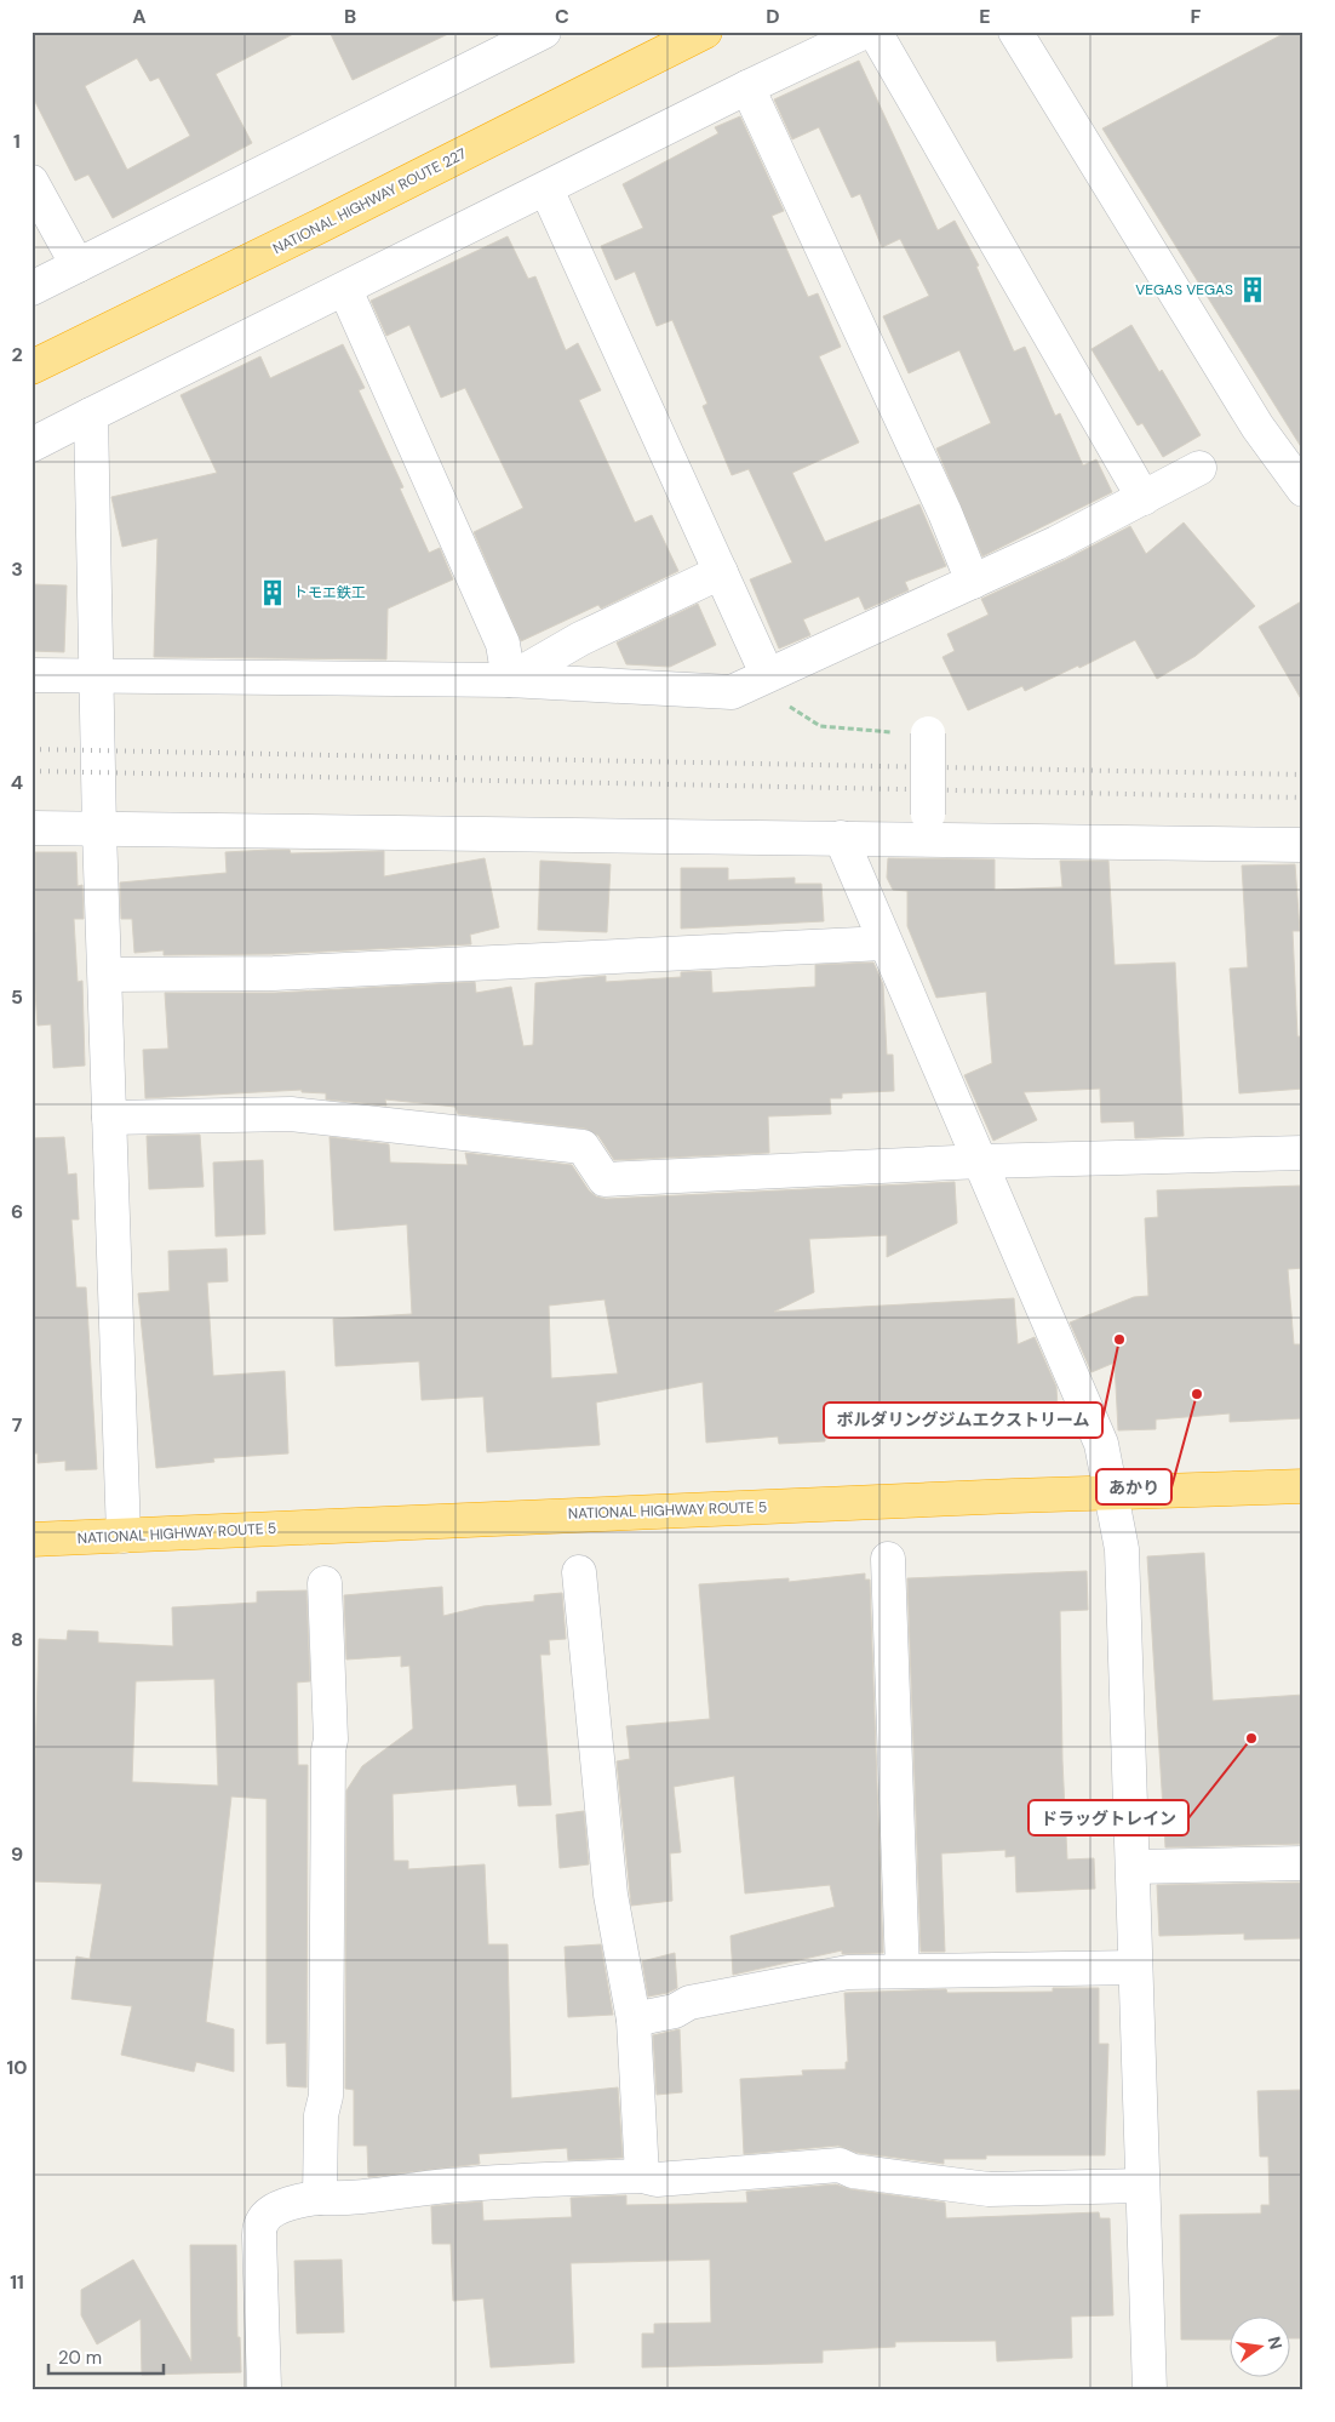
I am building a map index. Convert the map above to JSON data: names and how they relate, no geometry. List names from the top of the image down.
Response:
{
  "streets": {
    "highway": ["NATIONAL HIGHWAY ROUTE 227", "NATIONAL HIGHWAY ROUTE 5"]
  },
  "places": {
    "building": ["VEGAS VEGAS", "トモエ鉄工"],
    "other": ["ボルダリングジムエクストリーム", "あかり", "ドラッグトレイン"]
  },
  "scale_bar": "20 m",
  "north": "right",
  "grid": {
    "columns": [
      "A",
      "B",
      "C",
      "D",
      "E",
      "F"
    ],
    "rows": [
      "1",
      "2",
      "3",
      "4",
      "5",
      "6",
      "7",
      "8",
      "9",
      "10",
      "11"
    ]
  }
}
